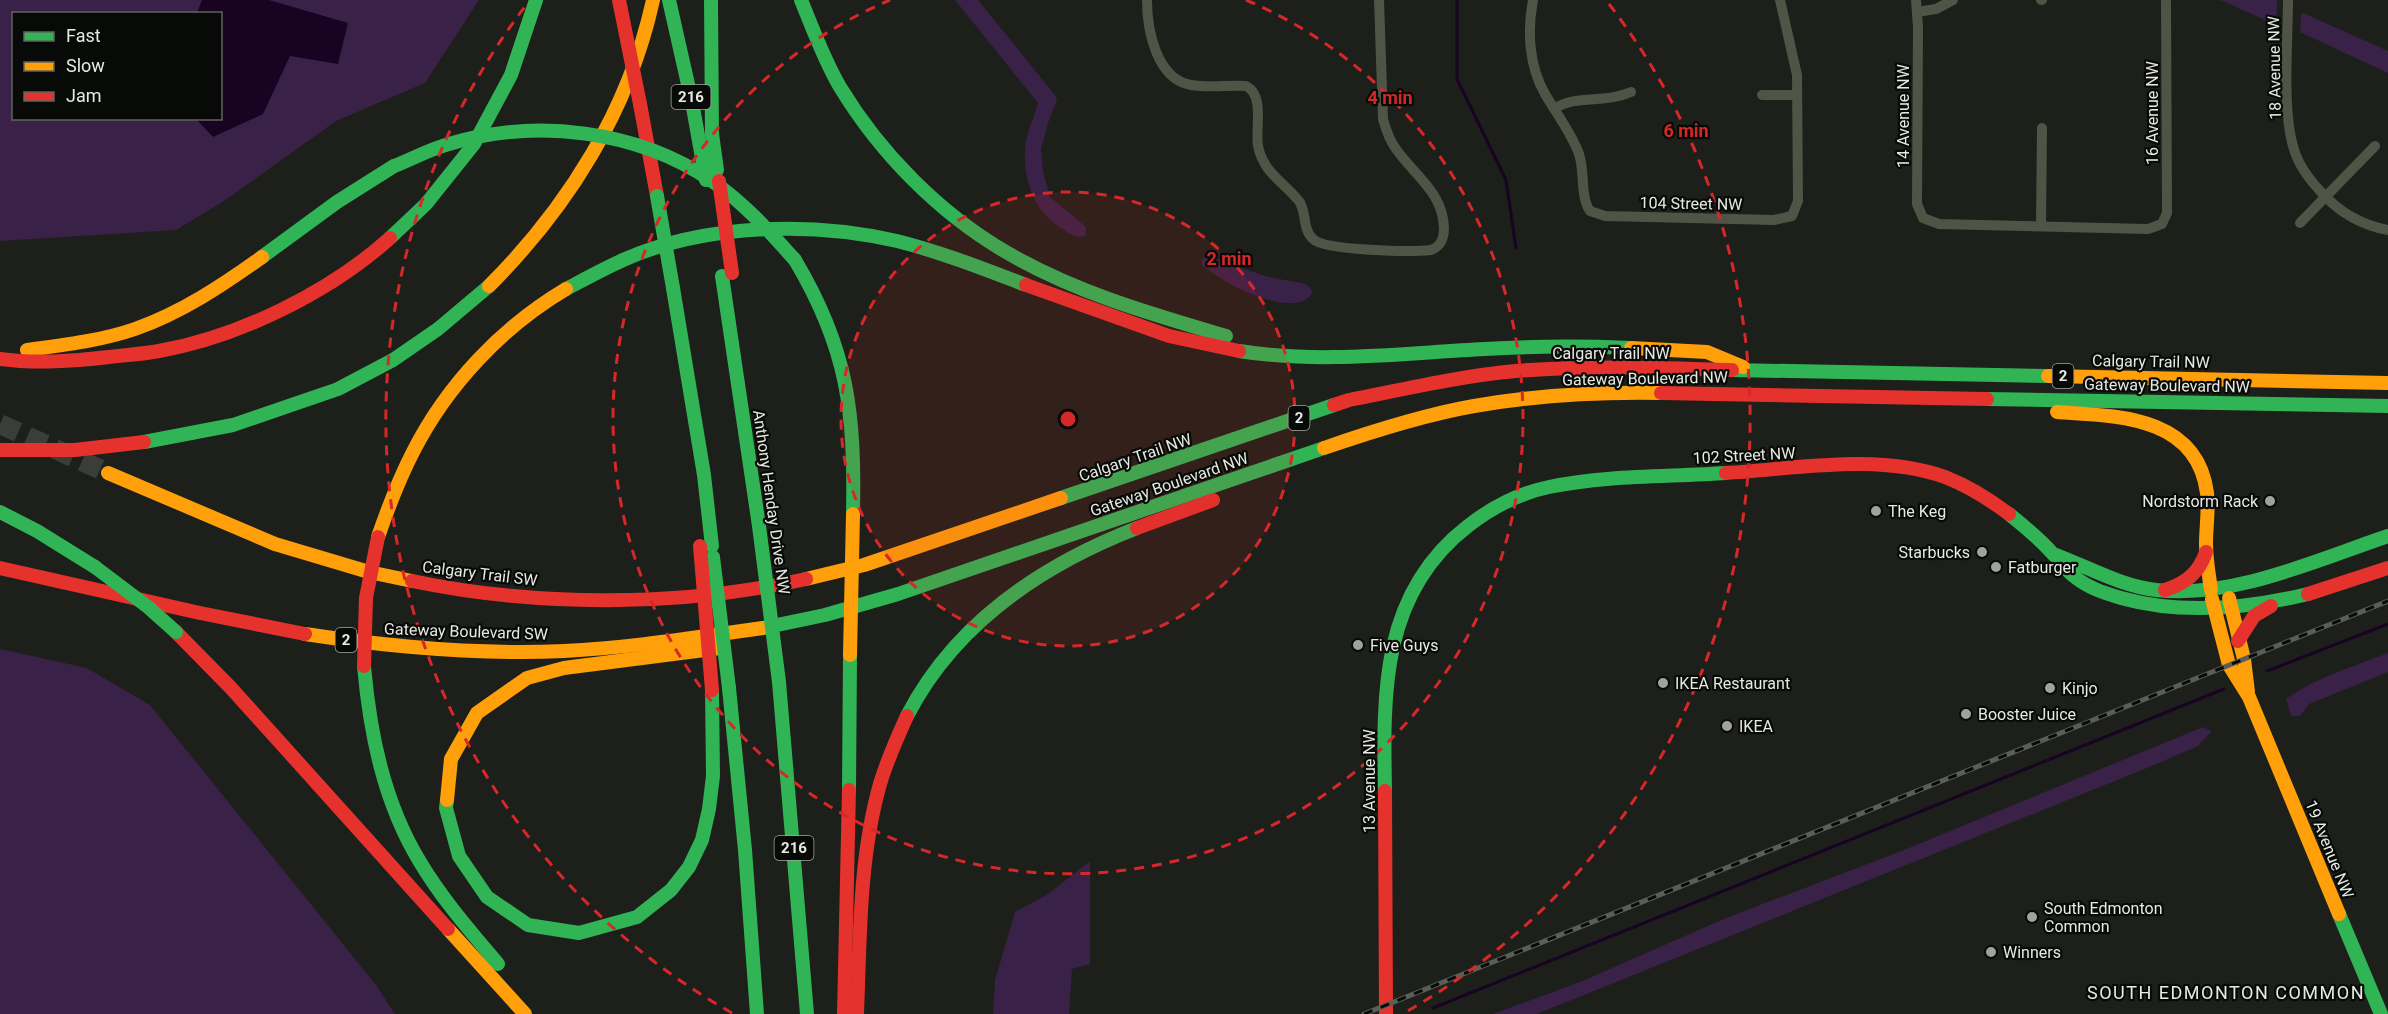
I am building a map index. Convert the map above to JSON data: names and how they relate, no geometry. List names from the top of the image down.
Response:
{
  "streets": {
    "main road": [
      "216",
      "Calgary Trail NW",
      "2",
      "Gateway Boulevard NW",
      "102 Street NW",
      "Anthony Henday Drive NW",
      "Calgary Trail SW",
      "Gateway Boulevard SW",
      "13 Avenue NW",
      "19 Avenue NW"
    ],
    "street": [
      "18 Avenue NW",
      "16 Avenue NW",
      "14 Avenue NW",
      "104 Street NW"
    ]
  },
  "crossings": [
    ["16 Avenue NW", "14 Avenue NW"],
    ["Calgary Trail NW", "Calgary Trail SW"],
    ["Gateway Boulevard NW", "Gateway Boulevard SW"],
    ["Gateway Boulevard NW", "19 Avenue NW"],
    ["102 Street NW", "13 Avenue NW"],
    ["102 Street NW", "19 Avenue NW"]
  ],
  "districts": ["SOUTH EDMONTON COMMON"],
  "places": [
    "Nordstorm Rack",
    "The Keg",
    "Starbucks",
    "Fatburger",
    "Five Guys",
    "IKEA Restaurant",
    "Kinjo",
    "Booster Juice",
    "IKEA",
    "South Edmonton Common",
    "Winners"
  ],
  "legend": ["Fast", "Slow", "Jam"],
  "rings": ["4 min", "6 min", "2 min"]
}
